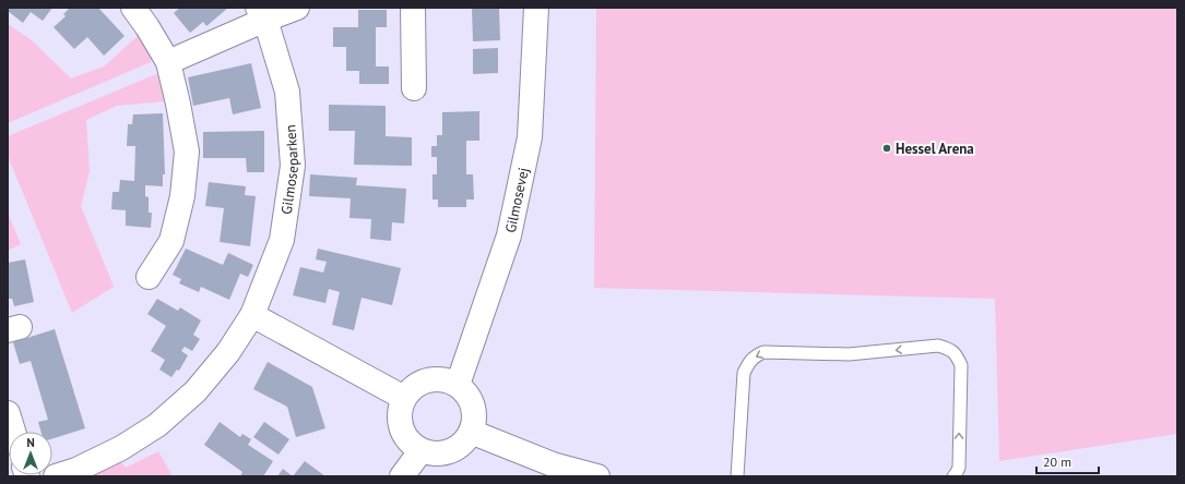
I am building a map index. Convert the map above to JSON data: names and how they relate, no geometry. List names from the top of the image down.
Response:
{
  "streets": {
    "street": ["Gilmoseparken", "Gilmosevej"]
  },
  "places": ["Hessel Arena"],
  "scale_bar": "20 m",
  "north": "top"
}
